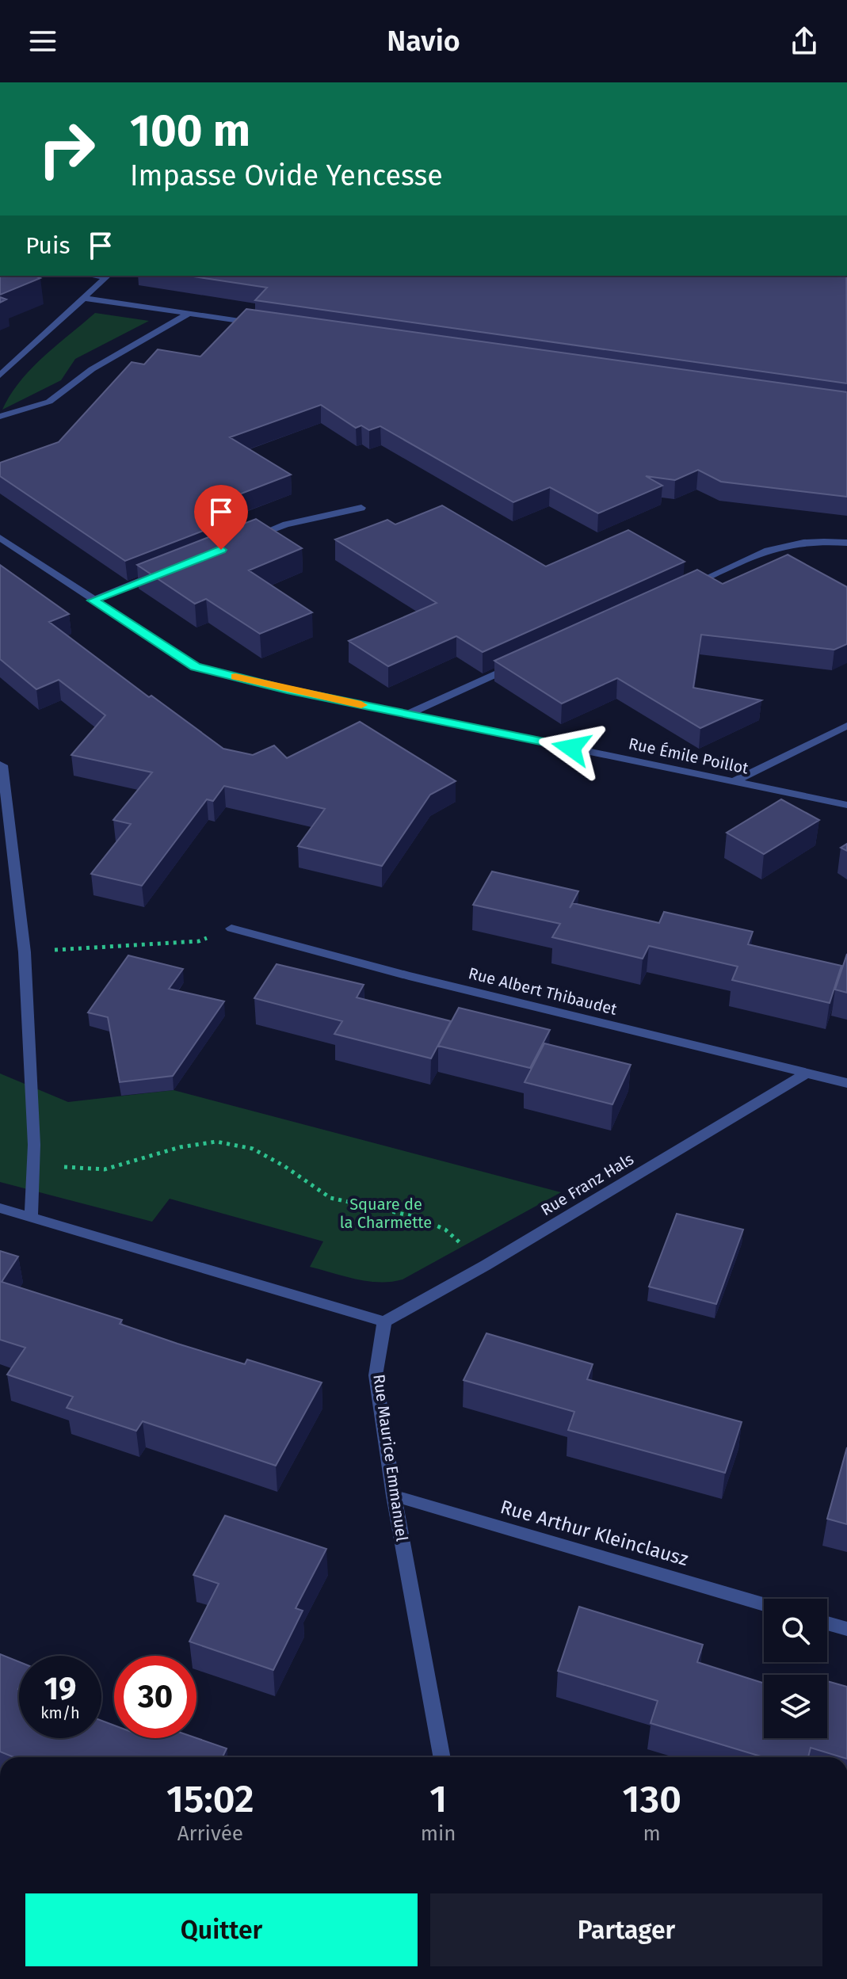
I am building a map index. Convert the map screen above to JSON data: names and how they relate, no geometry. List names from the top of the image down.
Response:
{
  "streets": {
    "street": [
      "Rue Émile Poillot",
      "Rue Albert Thibaudet",
      "Rue Franz Hals",
      "Rue Maurice Emmanuel",
      "Rue Arthur Kleinclausz"
    ]
  },
  "crossings": [
    ["Rue Albert Thibaudet", "Rue Franz Hals"],
    ["Rue Franz Hals", "Rue Maurice Emmanuel"],
    ["Rue Maurice Emmanuel", "Rue Arthur Kleinclausz"]
  ],
  "parks": ["Square de la Charmette"],
  "page": {
    "header": "Navio",
    "turn": ["100 m", "Impasse Ovide Yencesse"],
    "then": "Puis",
    "speed": "19 km/h",
    "limit": "30",
    "eta": [
      "15:02",
      "Arrivée",
      "1",
      "min",
      "130",
      "m"
    ],
    "buttons": ["Quitter", "Partager"]
  }
}
